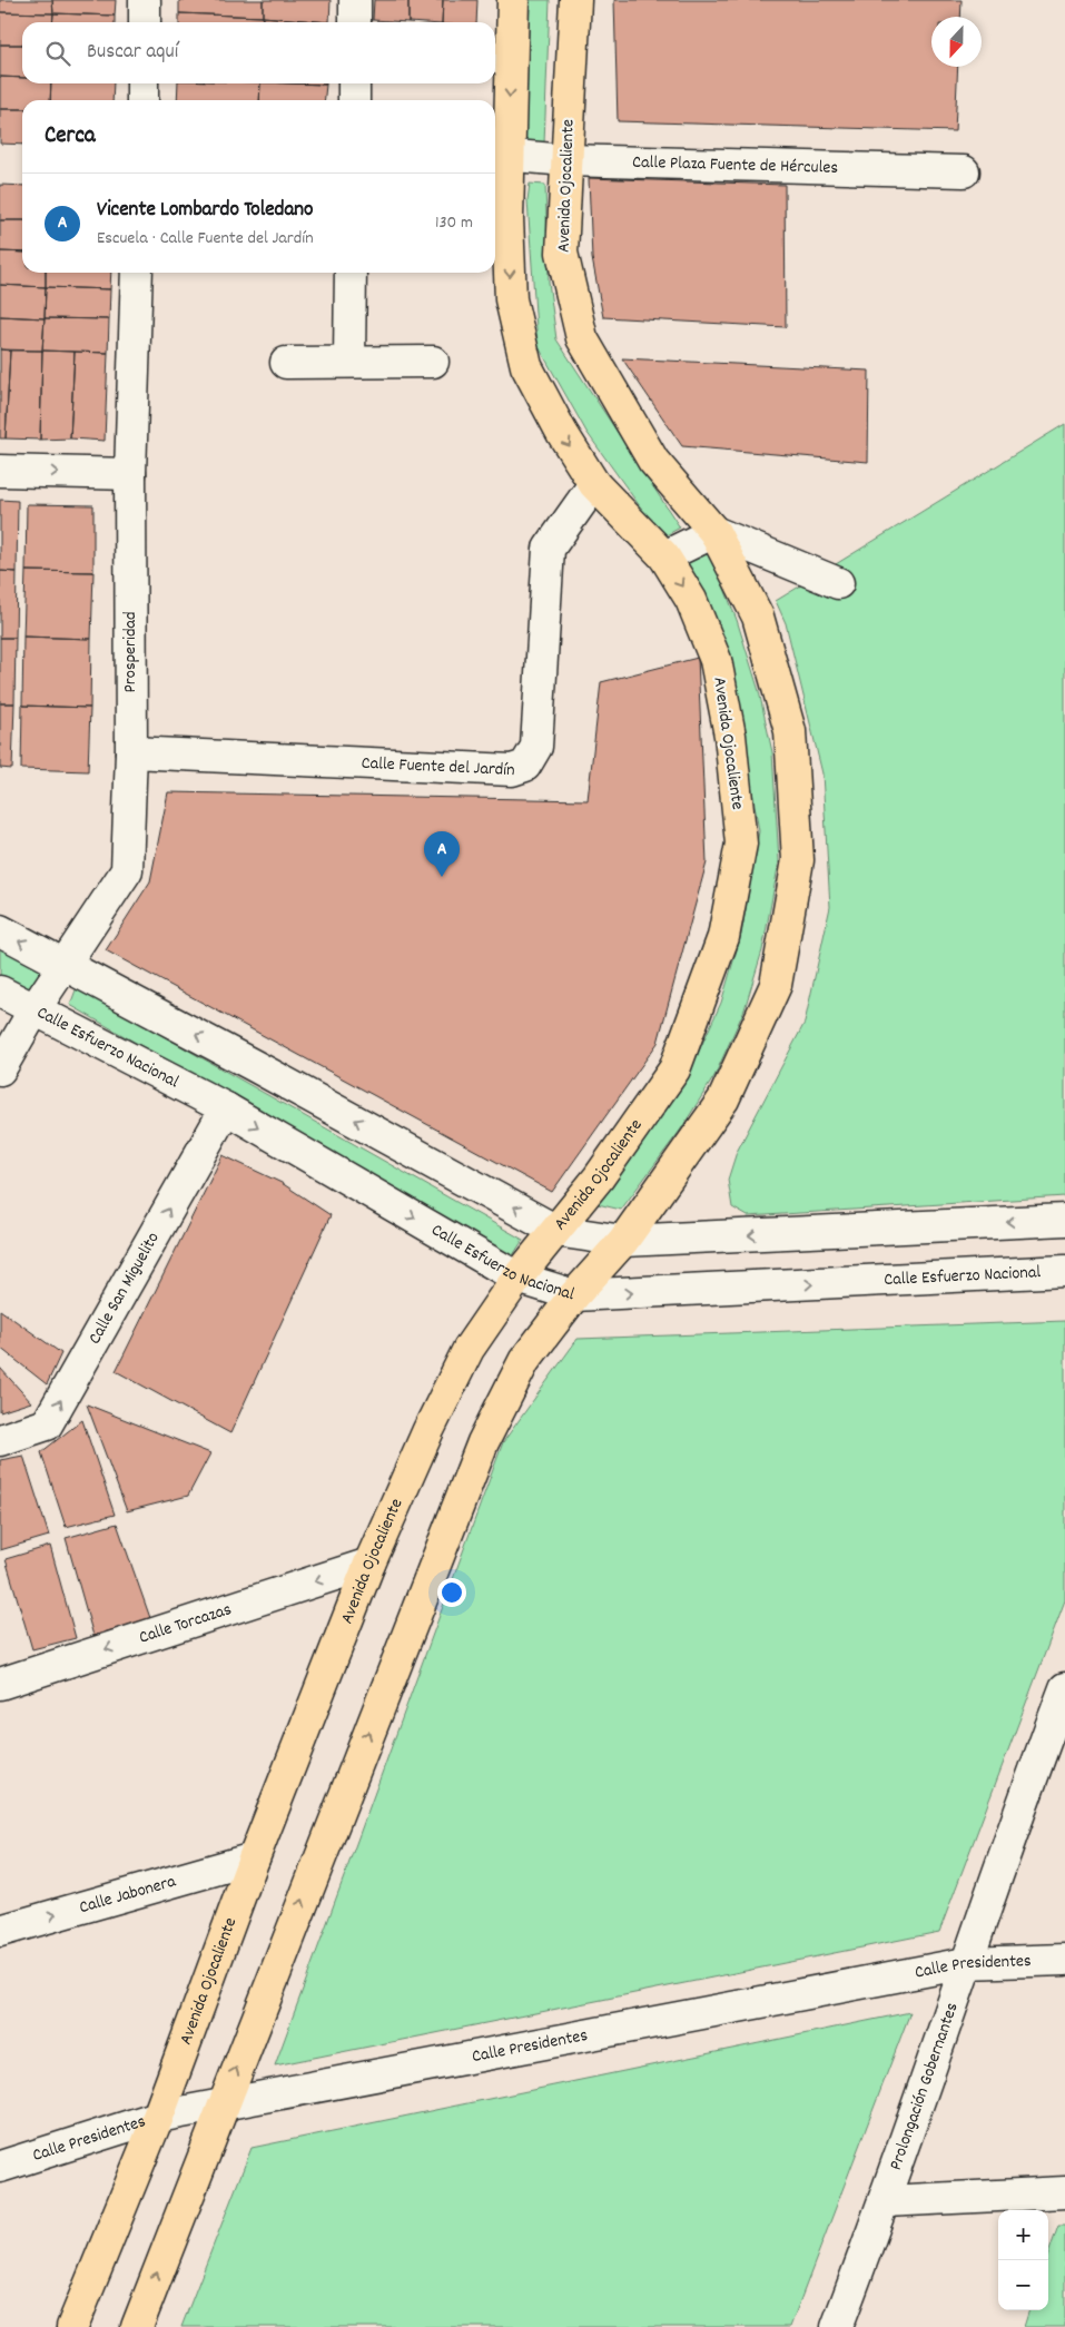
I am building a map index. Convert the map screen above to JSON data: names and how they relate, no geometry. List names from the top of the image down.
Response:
{
  "streets": {
    "main road": ["Avenida Ojocaliente"],
    "street": [
      "Calle Plaza Fuente de Hércules",
      "Prosperidad",
      "Calle Fuente del Jardín",
      "Calle Esfuerzo Nacional",
      "Calle San Miguelito",
      "Calle Torcazas",
      "Calle Jabonera",
      "Calle Presidentes",
      "Prolongación Gobernantes"
    ]
  },
  "crossings": [
    ["Calle Plaza Fuente de Hércules", "Avenida Ojocaliente"],
    ["Avenida Ojocaliente", "Calle Fuente del Jardín"],
    ["Avenida Ojocaliente", "Calle Esfuerzo Nacional"],
    ["Avenida Ojocaliente", "Calle Torcazas"],
    ["Avenida Ojocaliente", "Calle Jabonera"],
    ["Avenida Ojocaliente", "Calle Presidentes"],
    ["Prosperidad", "Calle Fuente del Jardín"],
    ["Prosperidad", "Calle Esfuerzo Nacional"],
    ["Calle Esfuerzo Nacional", "Calle San Miguelito"],
    ["Calle Presidentes", "Prolongación Gobernantes"]
  ],
  "one_way": ["Calle San Miguelito", "Calle Torcazas", "Calle Jabonera"],
  "north": "bottom",
  "page": {
    "search": "Buscar aquí",
    "heading": "Cerca",
    "list": [
      {
        "mark": "A",
        "name": "Vicente Lombardo Toledano",
        "note": "Escuela · Calle Fuente del Jardín",
        "value": "130 m"
      }
    ],
    "pins": "A",
    "map_buttons": ["+", "−"]
  }
}
